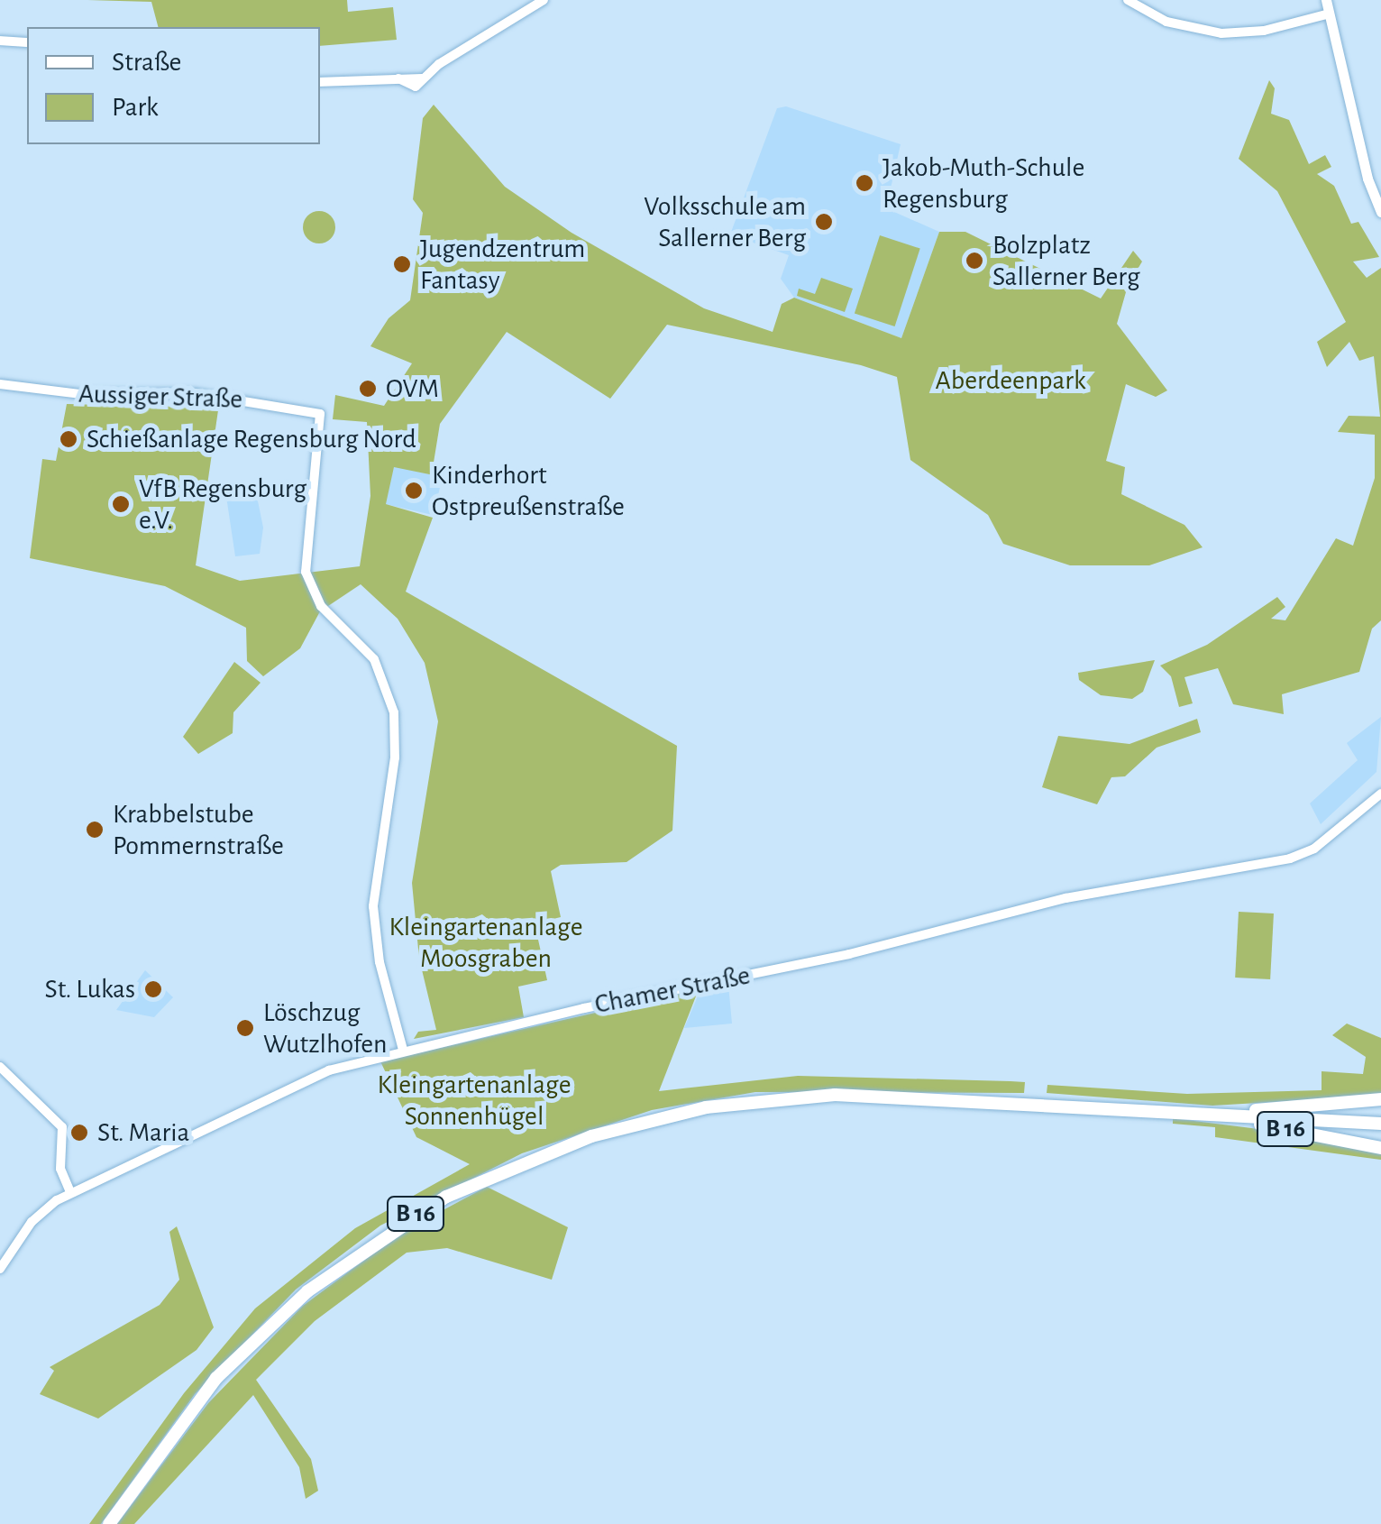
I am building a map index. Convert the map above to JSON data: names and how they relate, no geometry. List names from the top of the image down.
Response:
{
  "streets": {
    "highway": ["B 16"],
    "street": ["Aussiger Straße", "Chamer Straße"]
  },
  "crossings": [
    ["Aussiger Straße", "Chamer Straße"]
  ],
  "parks": ["Aberdeenpark", "Kleingartenanlage Moosgraben", "Kleingartenanlage Sonnenhügel"],
  "places": [
    "Jakob-Muth-Schule Regensburg",
    "Volksschule am Sallerner Berg",
    "Bolzplatz Sallerner Berg",
    "Jugendzentrum Fantasy",
    "OVM",
    "Schießanlage Regensburg Nord",
    "Kinderhort Ostpreußenstraße",
    "VfB Regensburg e.V.",
    "Krabbelstube Pommernstraße",
    "St. Lukas",
    "Löschzug Wutzlhofen",
    "St. Maria"
  ],
  "legend": ["Straße", "Park"]
}
